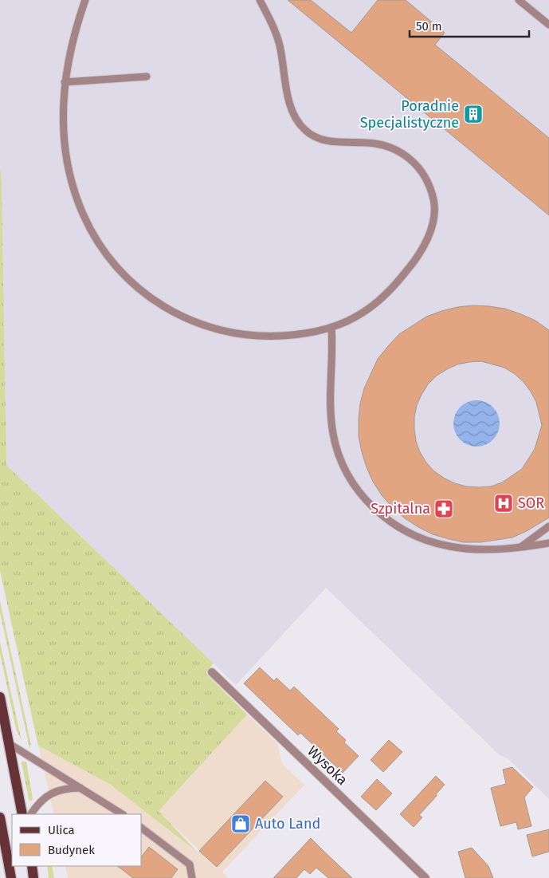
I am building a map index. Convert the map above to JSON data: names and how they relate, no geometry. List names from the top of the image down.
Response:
{
  "streets": {
    "street": ["Wysoka"]
  },
  "places": {
    "building": ["Poradnie Specjalistyczne"],
    "hospital": ["SOR"],
    "pharmacy": ["Szpitalna"],
    "shop": ["Auto Land"]
  },
  "legend": ["Ulica", "Budynek"],
  "scale_bar": "50 m"
}
